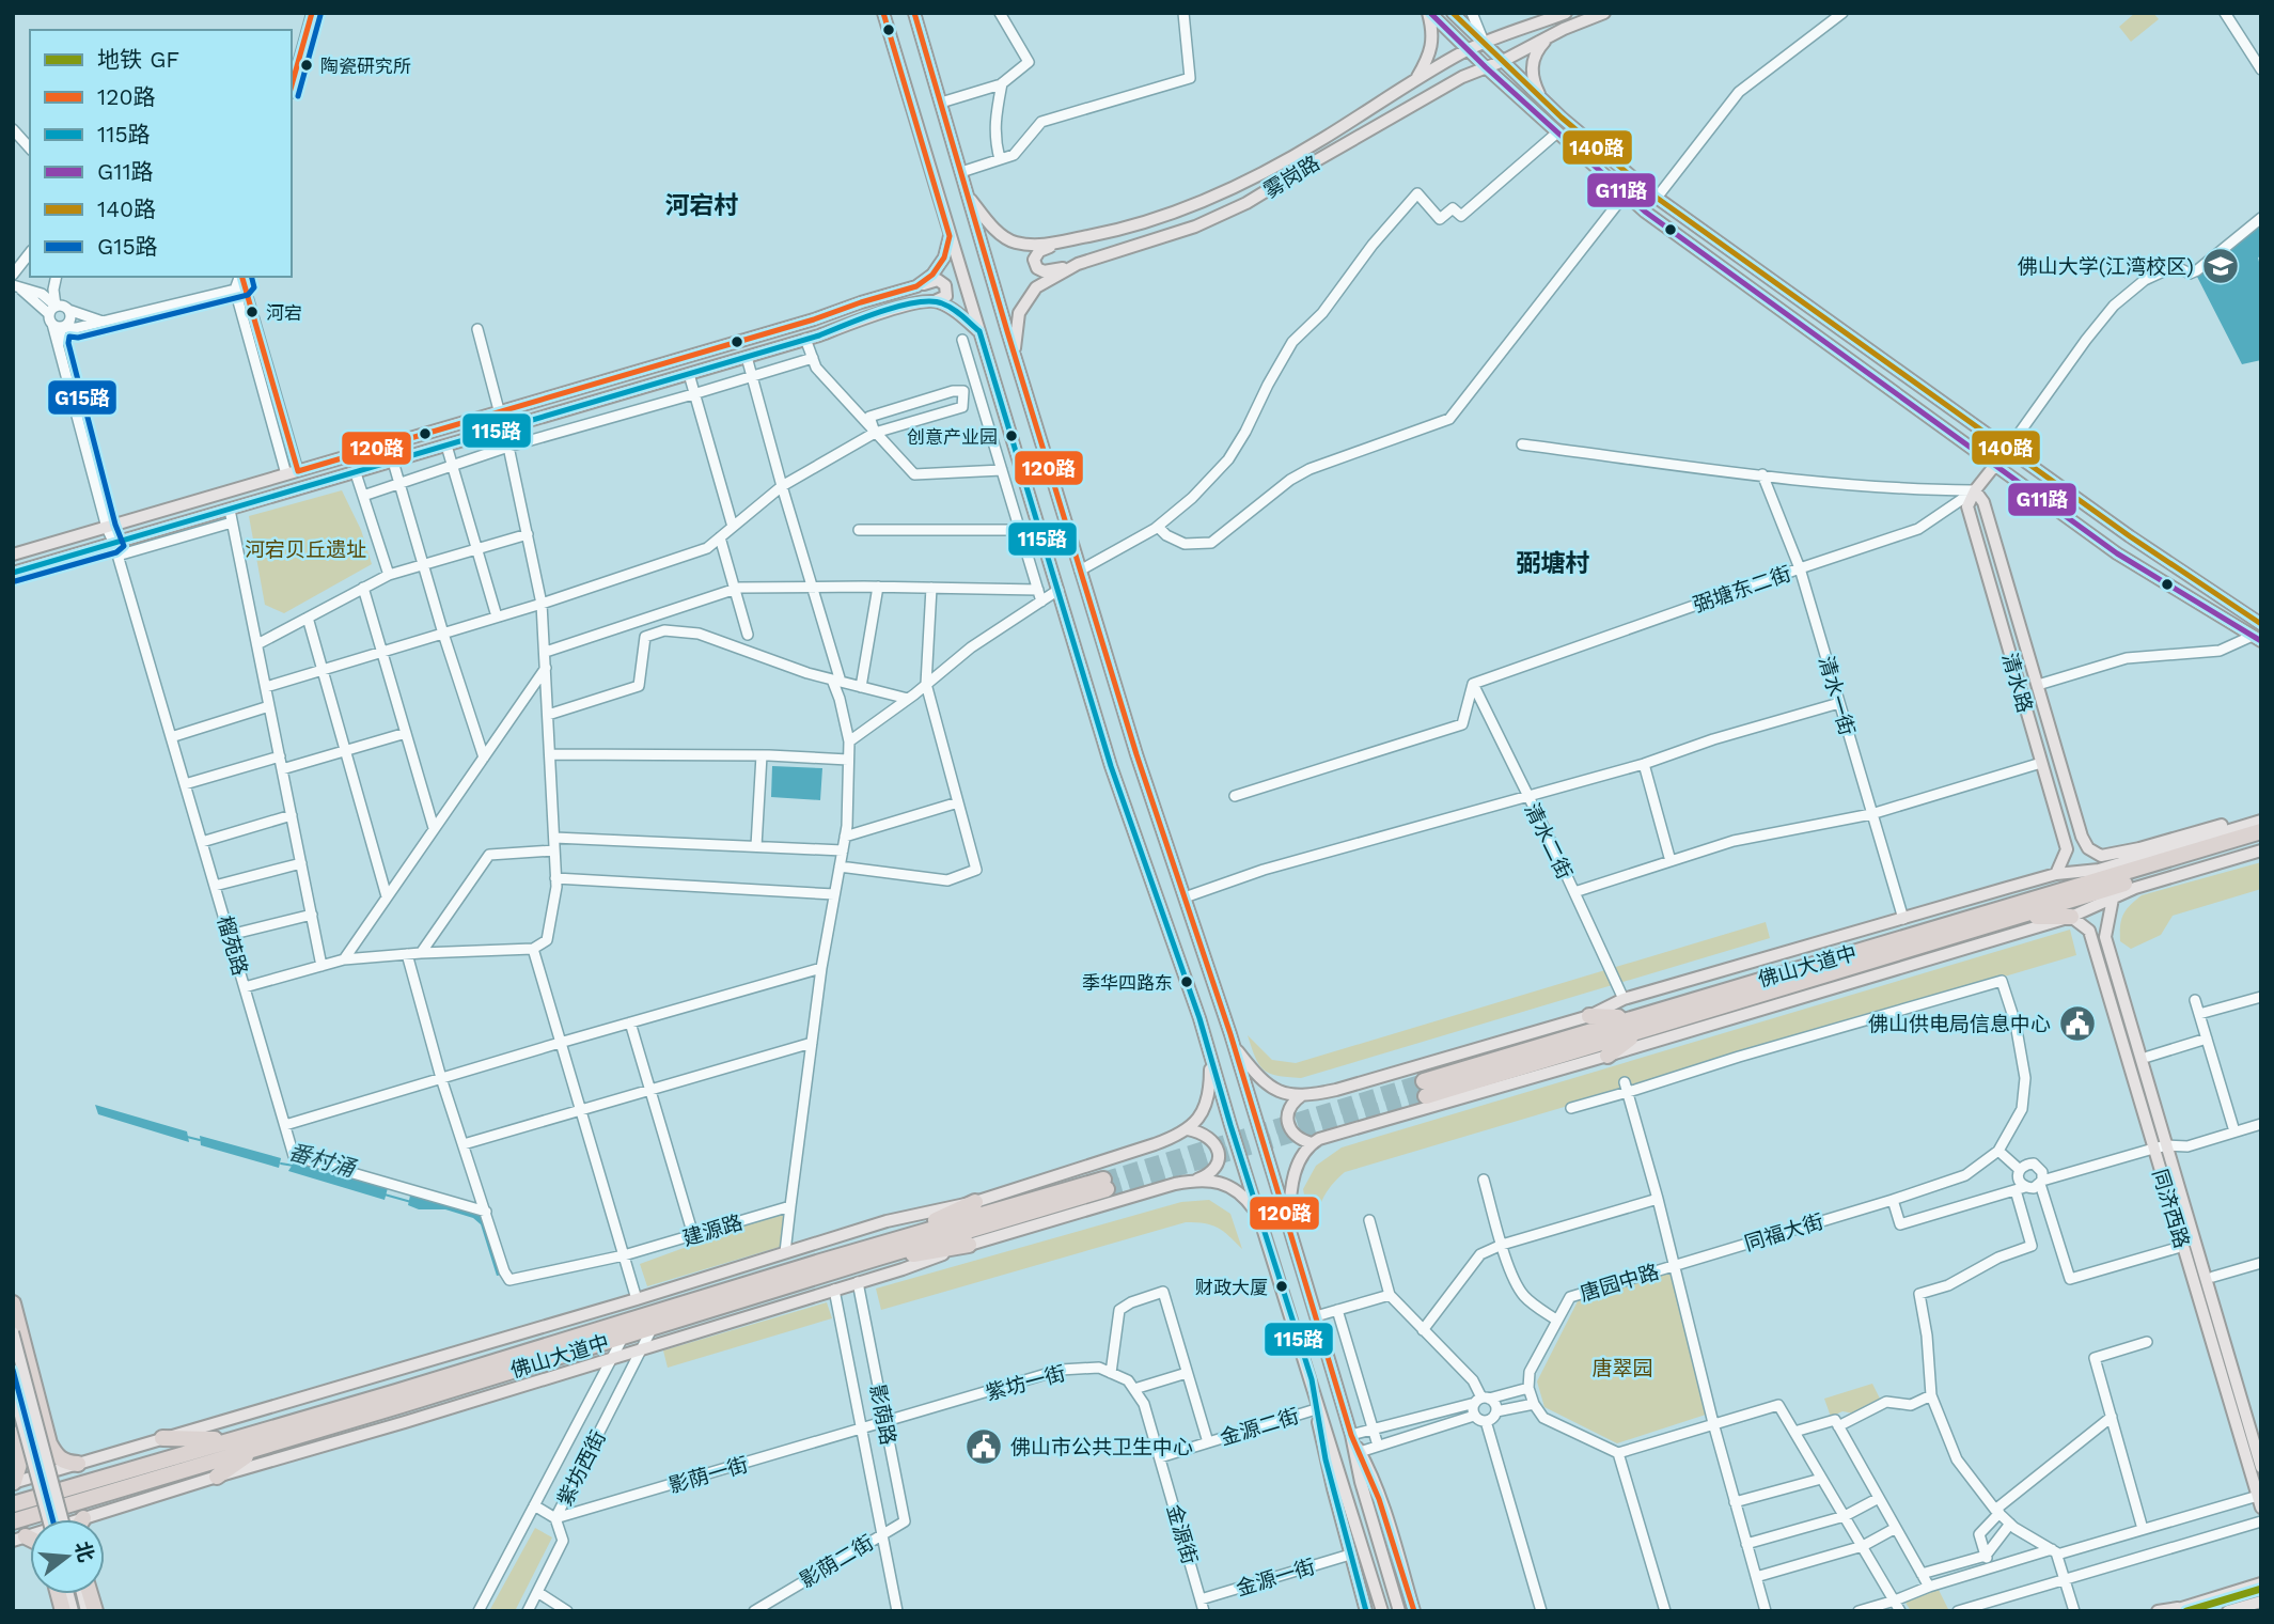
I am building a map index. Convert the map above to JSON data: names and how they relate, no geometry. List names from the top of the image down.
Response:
{
  "streets": {
    "highway": ["佛山大道中"],
    "main road": [
      "雾岗路",
      "弼塘东二街",
      "清水路",
      "同济西路"
    ],
    "street": [
      "清水一街",
      "清水二街",
      "榴苑路",
      "建源路",
      "同福大街",
      "唐园中路",
      "紫坊一街",
      "影荫路",
      "金源二街",
      "紫坊西街",
      "影荫一街",
      "金源街",
      "影荫二街",
      "金源一街"
    ]
  },
  "crossings": [
    ["弼塘东二街", "清水路"],
    ["弼塘东二街", "清水一街"],
    ["弼塘东二街", "清水二街"],
    ["榴苑路", "建源路"],
    ["佛山大道中", "影荫路"],
    ["佛山大道中", "紫坊西街"],
    ["同福大街", "唐园中路"],
    ["紫坊一街", "影荫路"],
    ["紫坊一街", "影荫一街"],
    ["影荫路", "影荫一街"],
    ["影荫路", "影荫二街"],
    ["金源二街", "金源街"],
    ["紫坊西街", "影荫一街"],
    ["金源街", "金源一街"]
  ],
  "districts": ["河宕村", "弼塘村"],
  "water": ["番村涌"],
  "parks": ["河宕贝丘遗址", "唐翠园"],
  "places": {
    "other": [
      "陶瓷研究所",
      "河宕",
      "创意产业园",
      "季华四路东",
      "财政大厦"
    ],
    "school or university": ["佛山大学(江湾校区)"],
    "public building": ["佛山供电局信息中心", "佛山市公共卫生中心"]
  },
  "lines": [
    "transit line 120路",
    "transit line G11路",
    "transit line 140路",
    "transit line G15路",
    "transit line 115路",
    "metro line GF"
  ],
  "legend": [
    "地铁 GF",
    "120路",
    "115路",
    "G11路",
    "140路",
    "G15路"
  ],
  "north": "right"
}
